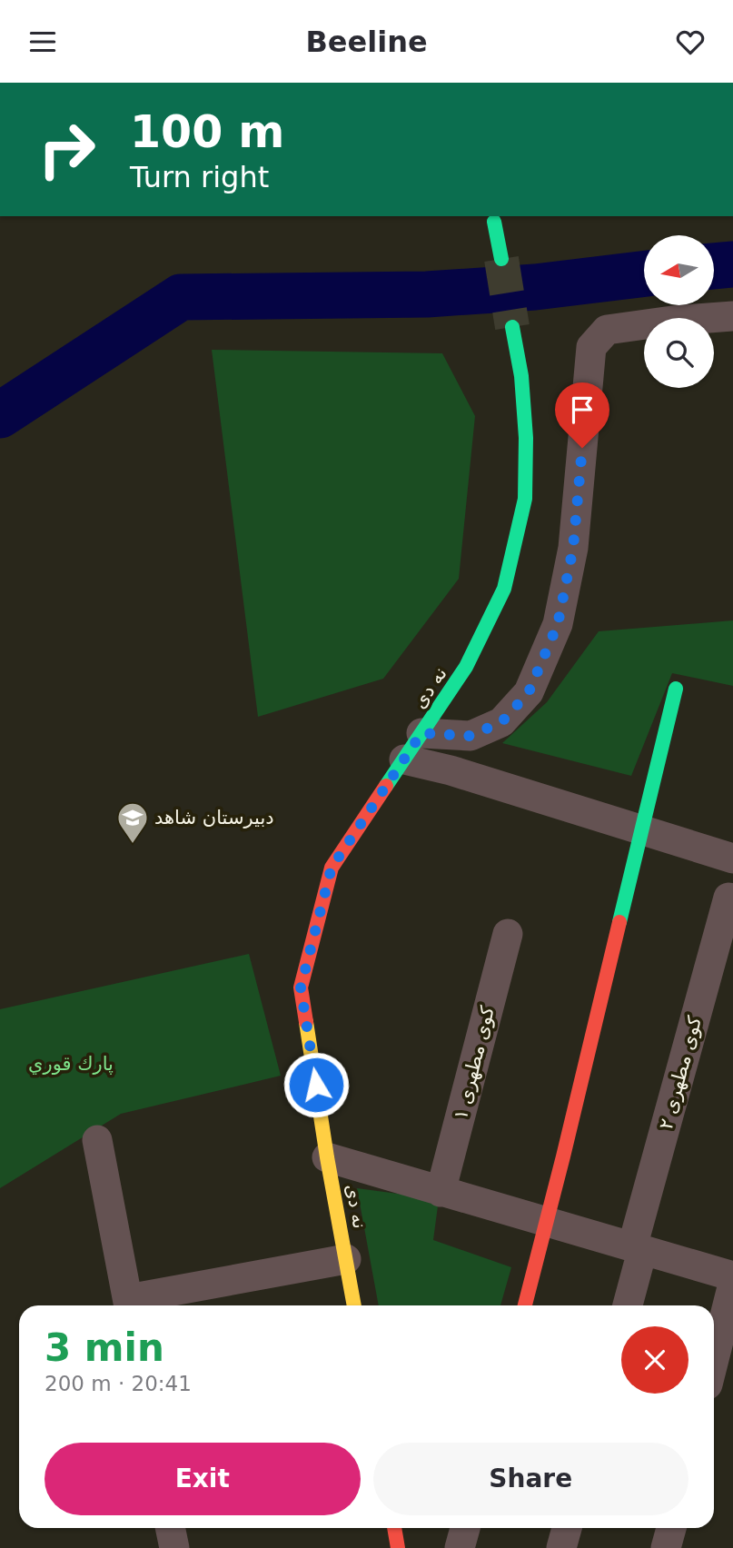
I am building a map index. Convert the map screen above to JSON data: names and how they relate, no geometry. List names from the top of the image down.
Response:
{
  "streets": {
    "street": ["نه دی", "کوی مطهری ۱", "کوی مطهری ۲"]
  },
  "parks": ["پارك قوري"],
  "places": {
    "school or university": ["دبیرستان شاهد"]
  },
  "north": "left",
  "page": {
    "header": "Beeline",
    "turn": ["100 m", "Turn right"],
    "heading": ["3 min", "200 m · 20:41"],
    "buttons": ["Exit", "Share"]
  }
}
